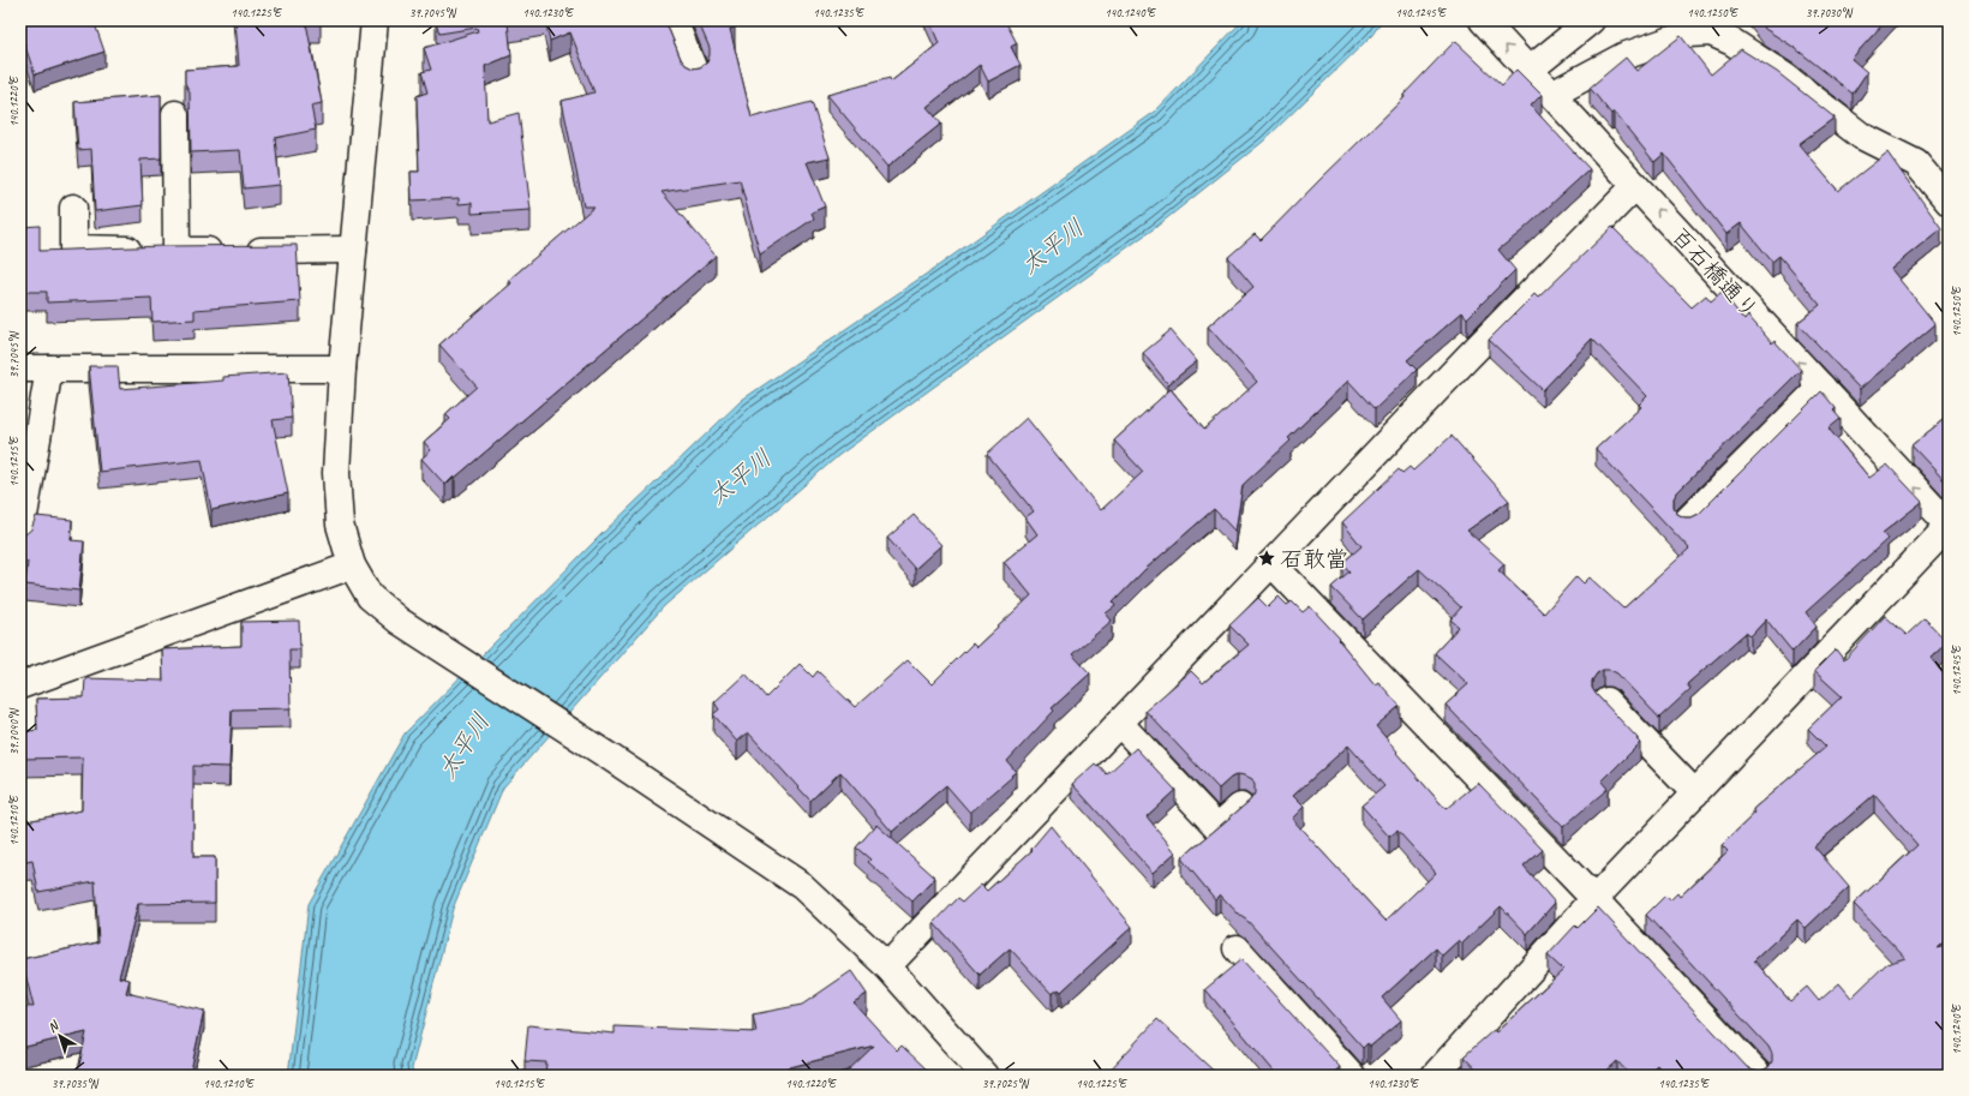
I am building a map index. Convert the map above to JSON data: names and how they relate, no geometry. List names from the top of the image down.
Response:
{
  "streets": {
    "street": ["百石橋通り"]
  },
  "one_way": ["百石橋通り"],
  "water": ["太平川"],
  "places": {
    "place": ["石敢當"]
  },
  "north": "top left",
  "coordinates": [
    "140.1225°E",
    "39.7045°N",
    "140.1230°E",
    "140.1235°E",
    "140.1240°E",
    "140.1245°E",
    "140.1250°E",
    "39.7030°N",
    "140.1220°E",
    "140.1215°E",
    "39.7040°N",
    "140.1210°E",
    "39.7035°N",
    "39.7025°N"
  ]
}
